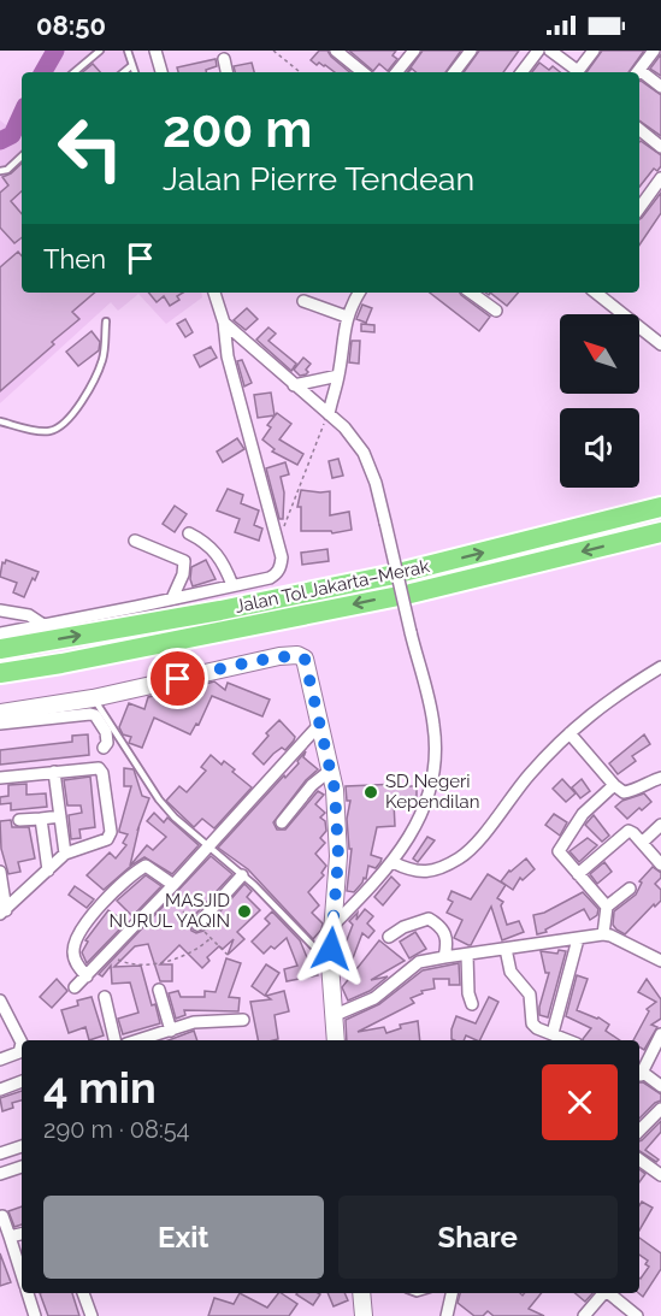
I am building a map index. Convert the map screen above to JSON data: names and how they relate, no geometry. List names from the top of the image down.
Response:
{
  "streets": {
    "highway": ["Jalan Tol Jakarta–Merak"]
  },
  "places": ["SD Negeri Kependilan", "MASJID NURUL YAQIN"],
  "north": "top left",
  "page": {
    "status": "08:50",
    "turn": ["200 m", "Jalan Pierre Tendean"],
    "then": "Then",
    "heading": ["4 min", "290 m · 08:54"],
    "buttons": ["Exit", "Share"]
  }
}
